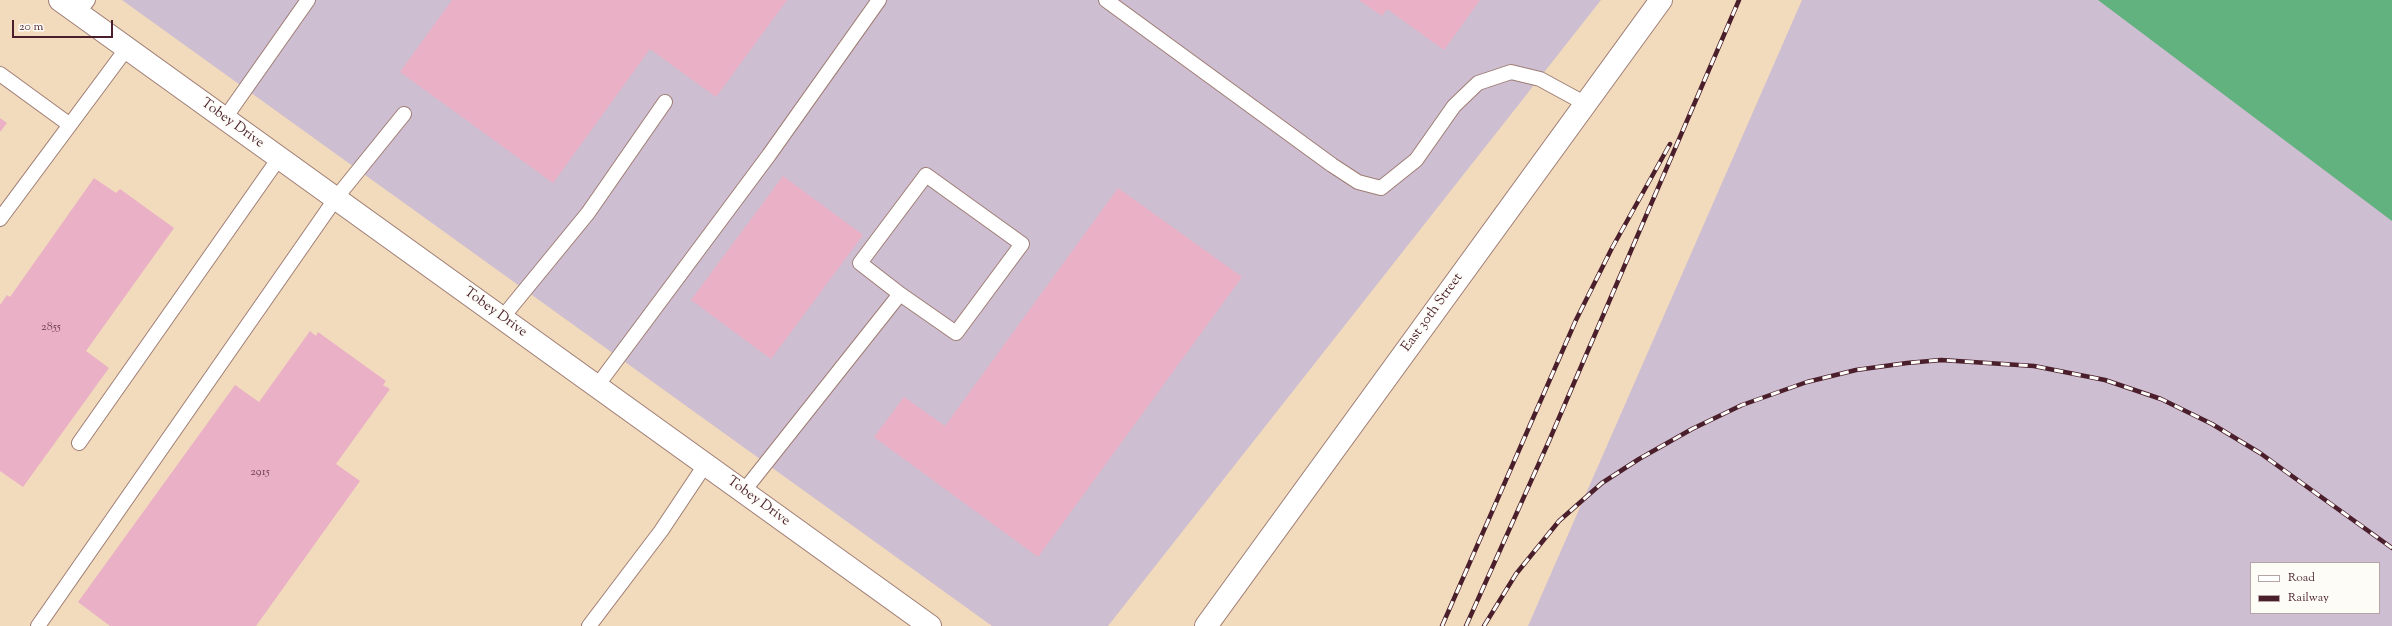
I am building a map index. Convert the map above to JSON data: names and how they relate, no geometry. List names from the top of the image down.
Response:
{
  "streets": {
    "street": ["Tobey Drive", "East 30th Street"]
  },
  "house_numbers": ["2855", "2915"],
  "legend": ["Road", "Railway"],
  "scale_bar": "20 m"
}
